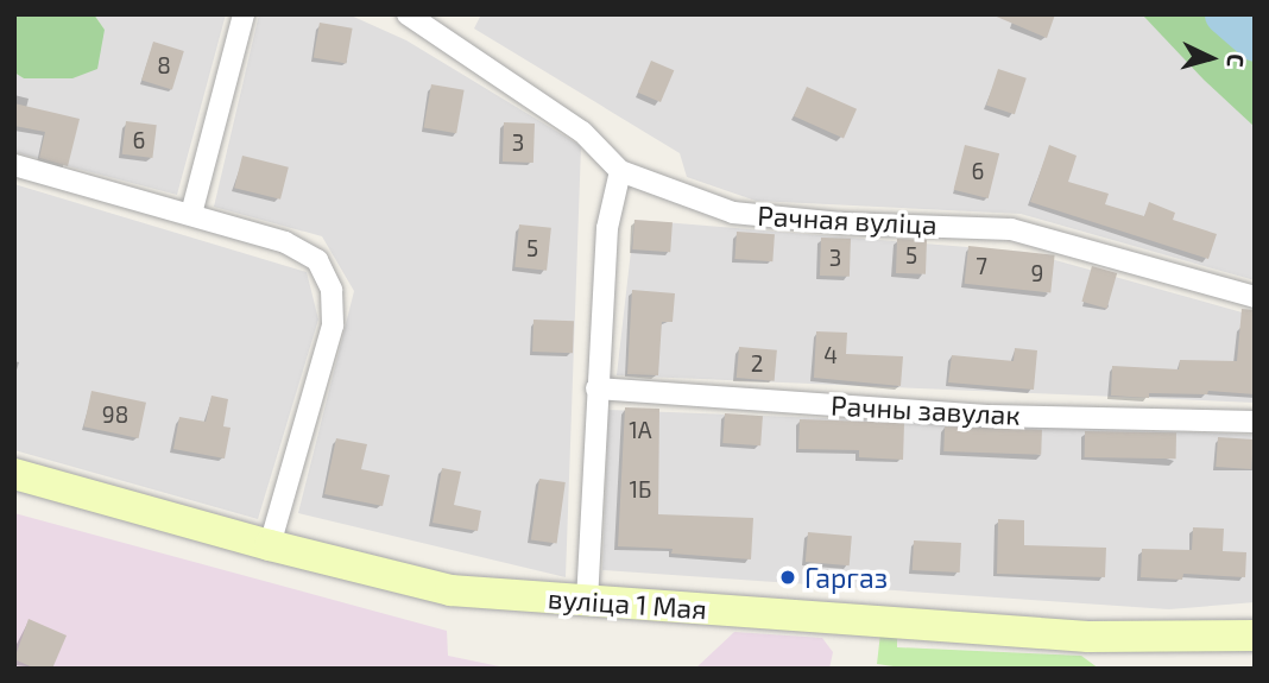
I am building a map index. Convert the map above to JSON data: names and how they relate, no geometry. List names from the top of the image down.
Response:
{
  "streets": {
    "street": ["Рачная вуліца", "Рачны завулак", "вуліца 1 Мая"]
  },
  "places": ["Гаргаз"],
  "house_numbers": [
    "8",
    "6",
    "3",
    "6",
    "5",
    "5",
    "3",
    "7",
    "9",
    "4",
    "2",
    "98",
    "1А",
    "1Б"
  ],
  "north": "right"
}
